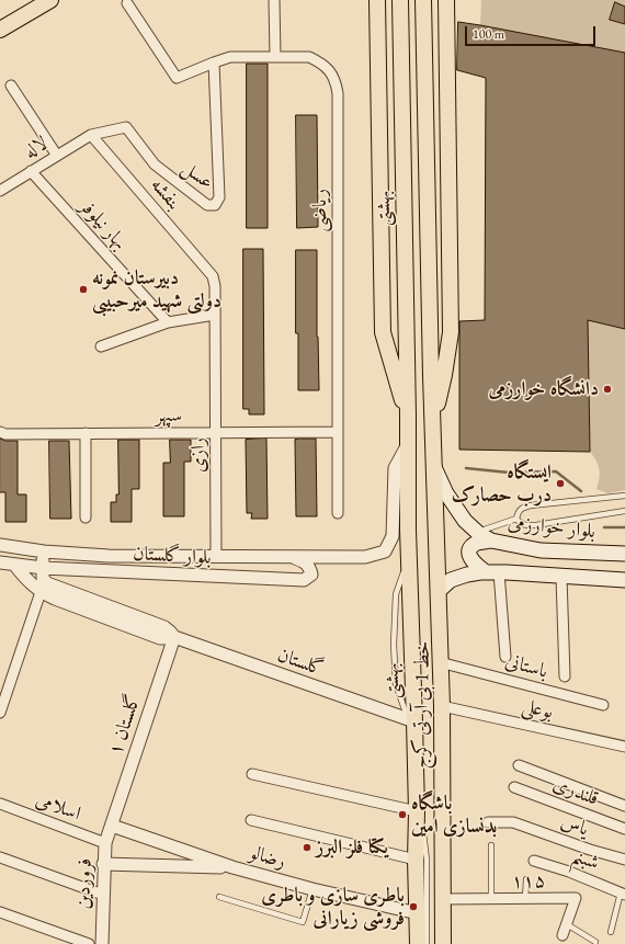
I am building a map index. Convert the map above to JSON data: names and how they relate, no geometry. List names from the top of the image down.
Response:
{
  "streets": {
    "main road": ["بهشتى", "بلوار خوارزمی", "بهشتی"],
    "street": [
      "لاله",
      "عسل",
      "بنفشه",
      "ریاضی",
      "بهار نیلوفر",
      "سپهر",
      "رازی",
      "بلوار گلستان",
      "گلستان",
      "باستانی",
      "بوعلی",
      "گلستان ۱",
      "قلندری",
      "اسلامی",
      "یاس",
      "رضالو",
      "شبنم",
      "۱۱۵",
      "فروردین"
    ],
    "lane": ["خط 1 بی آر تی کرج"]
  },
  "crossings": [
    ["لاله", "عسل"],
    ["لاله", "بنفشه"],
    ["لاله", "بهار نیلوفر"],
    ["عسل", "بنفشه"],
    ["عسل", "ریاضی"],
    ["بنفشه", "رازی"],
    ["بهشتى", "بهشتی"],
    ["ریاضی", "سپهر"],
    ["سپهر", "رازی"],
    ["رازی", "بلوار گلستان"],
    ["بلوار گلستان", "گلستان"],
    ["بلوار گلستان", "بهشتی"],
    ["گلستان", "بهشتی"],
    ["گلستان", "گلستان ۱"],
    ["بهشتی", "خط 1 بی آر تی کرج"],
    ["بهشتی", "رضالو"],
    ["خط 1 بی آر تی کرج", "بوعلی"],
    ["گلستان ۱", "رضالو"],
    ["گلستان ۱", "فروردین"],
    ["اسلامی", "فروردین"],
    ["رضالو", "فروردین"]
  ],
  "places": [
    "دبیرستان نمونه دولتی شهید میرحبیبی",
    "دانشگاه خوارزمی",
    "ایستگاه درب حصارک",
    "باشگاه بدنسازی امین",
    "یکتا فلز البرز",
    "باطری سازی و باطری فروشی زیارانی"
  ],
  "scale_bar": "100 m"
}
